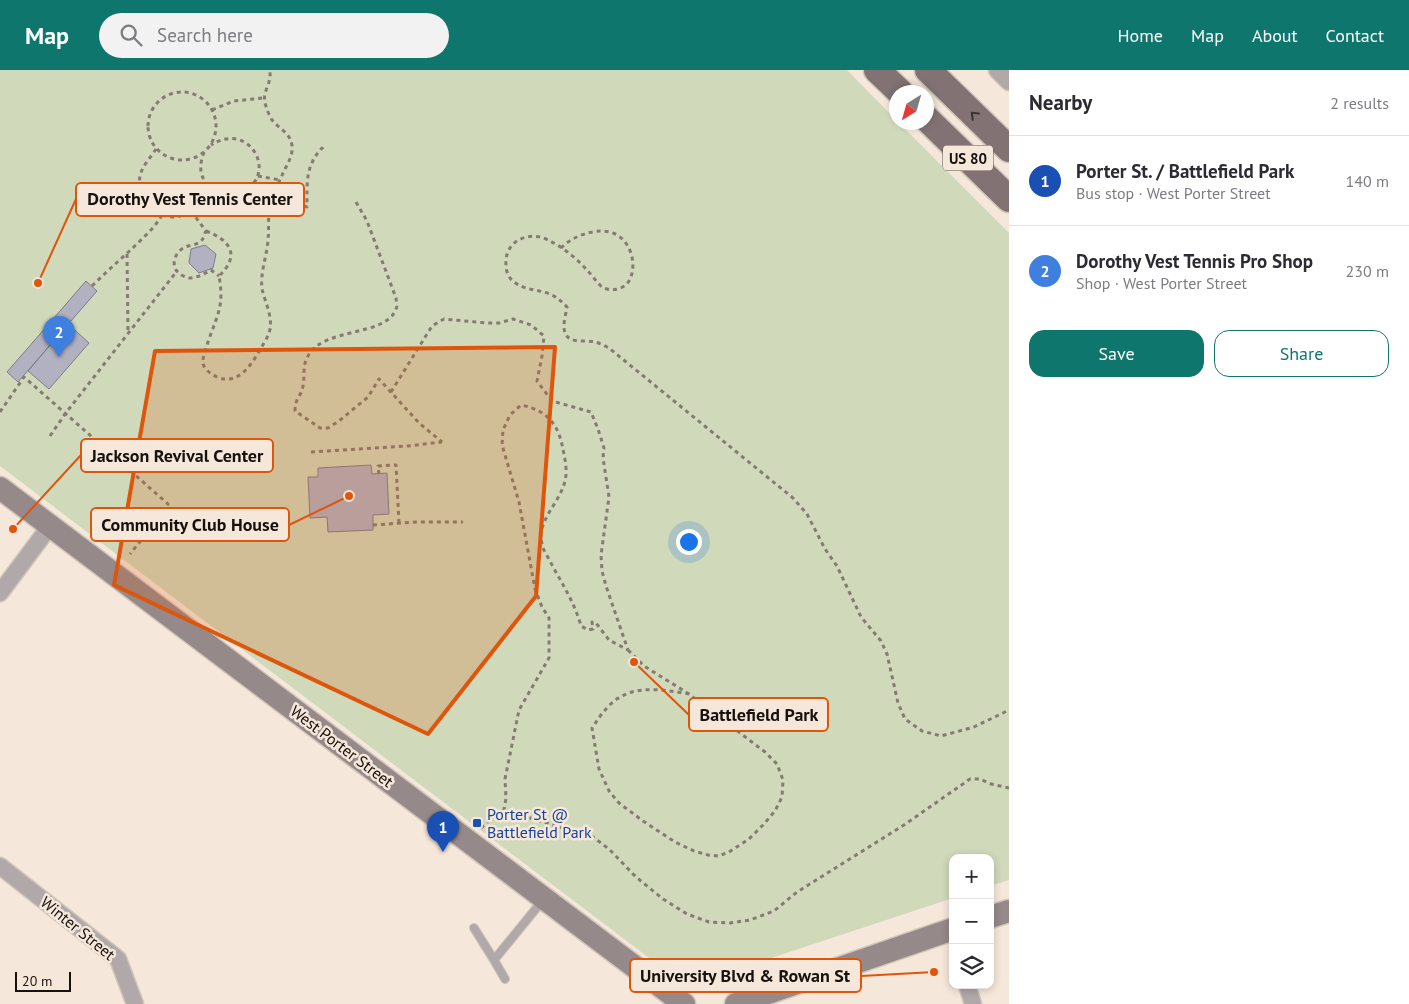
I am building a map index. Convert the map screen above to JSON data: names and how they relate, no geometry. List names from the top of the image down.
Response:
{
  "streets": {
    "main road": ["US 80"],
    "street": ["West Porter Street", "Winter Street"]
  },
  "places": {
    "other": [
      "Dorothy Vest Tennis Center",
      "Community Club House",
      "Jackson Revival Center",
      "Battlefield Park",
      "University Blvd & Rowan St"
    ],
    "transit": ["Porter St @ Battlefield Park"]
  },
  "scale_bar": "20 m",
  "north": "bottom left",
  "page": {
    "header": "Map",
    "search": "Search here",
    "nav": [
      "Home",
      "Map",
      "About",
      "Contact"
    ],
    "heading": ["Nearby", "2 results"],
    "list": [
      {
        "mark": "1",
        "name": "Porter St. / Battlefield Park",
        "note": "Bus stop · West Porter Street",
        "value": "140 m"
      },
      {
        "mark": "2",
        "name": "Dorothy Vest Tennis Pro Shop",
        "note": "Shop · West Porter Street",
        "value": "230 m"
      }
    ],
    "buttons": ["Save", "Share"],
    "pins": ["2", "1"],
    "map_buttons": ["+", "−"],
    "scale": "20 m"
  }
}
